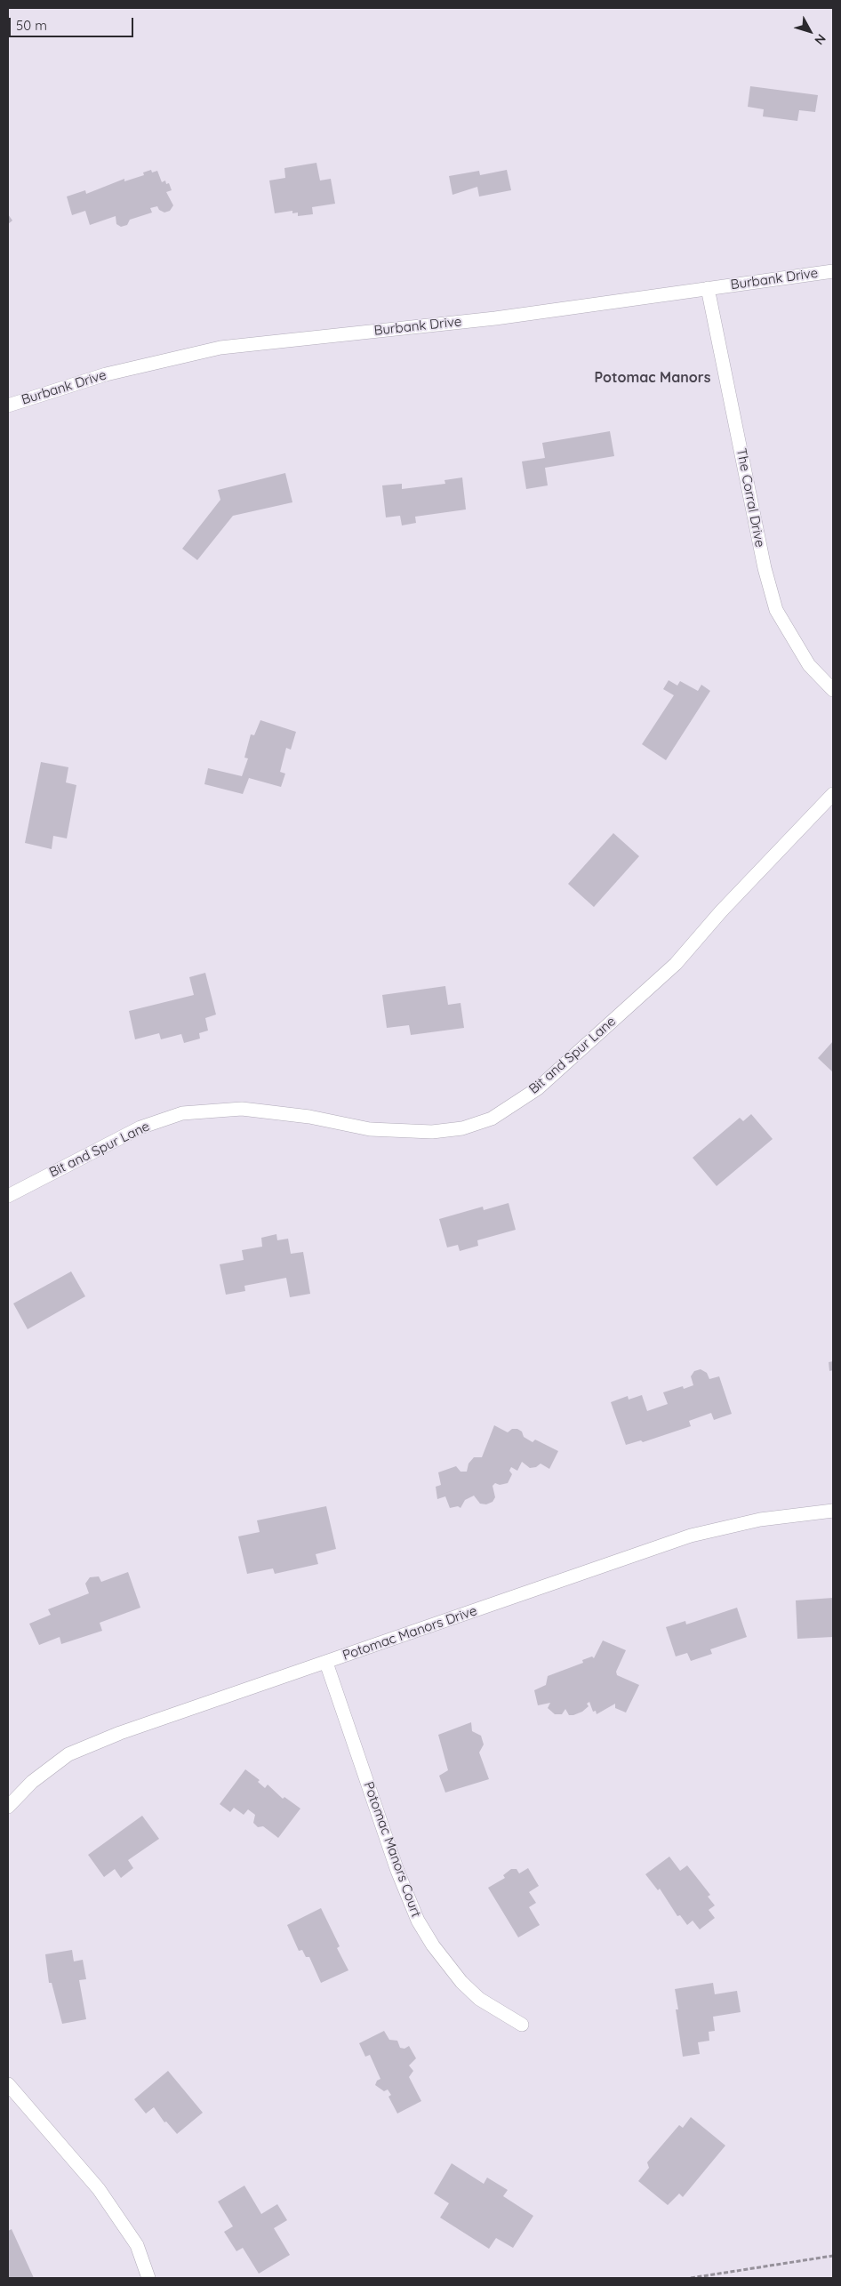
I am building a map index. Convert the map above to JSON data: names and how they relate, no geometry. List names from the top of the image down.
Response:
{
  "streets": {
    "street": [
      "Burbank Drive",
      "The Corral Drive",
      "Bit and Spur Lane",
      "Potomac Manors Drive",
      "Potomac Manors Court"
    ]
  },
  "crossings": [
    ["Burbank Drive", "The Corral Drive"],
    ["Potomac Manors Drive", "Potomac Manors Court"]
  ],
  "districts": ["Potomac Manors"],
  "scale_bar": "50 m",
  "north": "bottom right"
}
